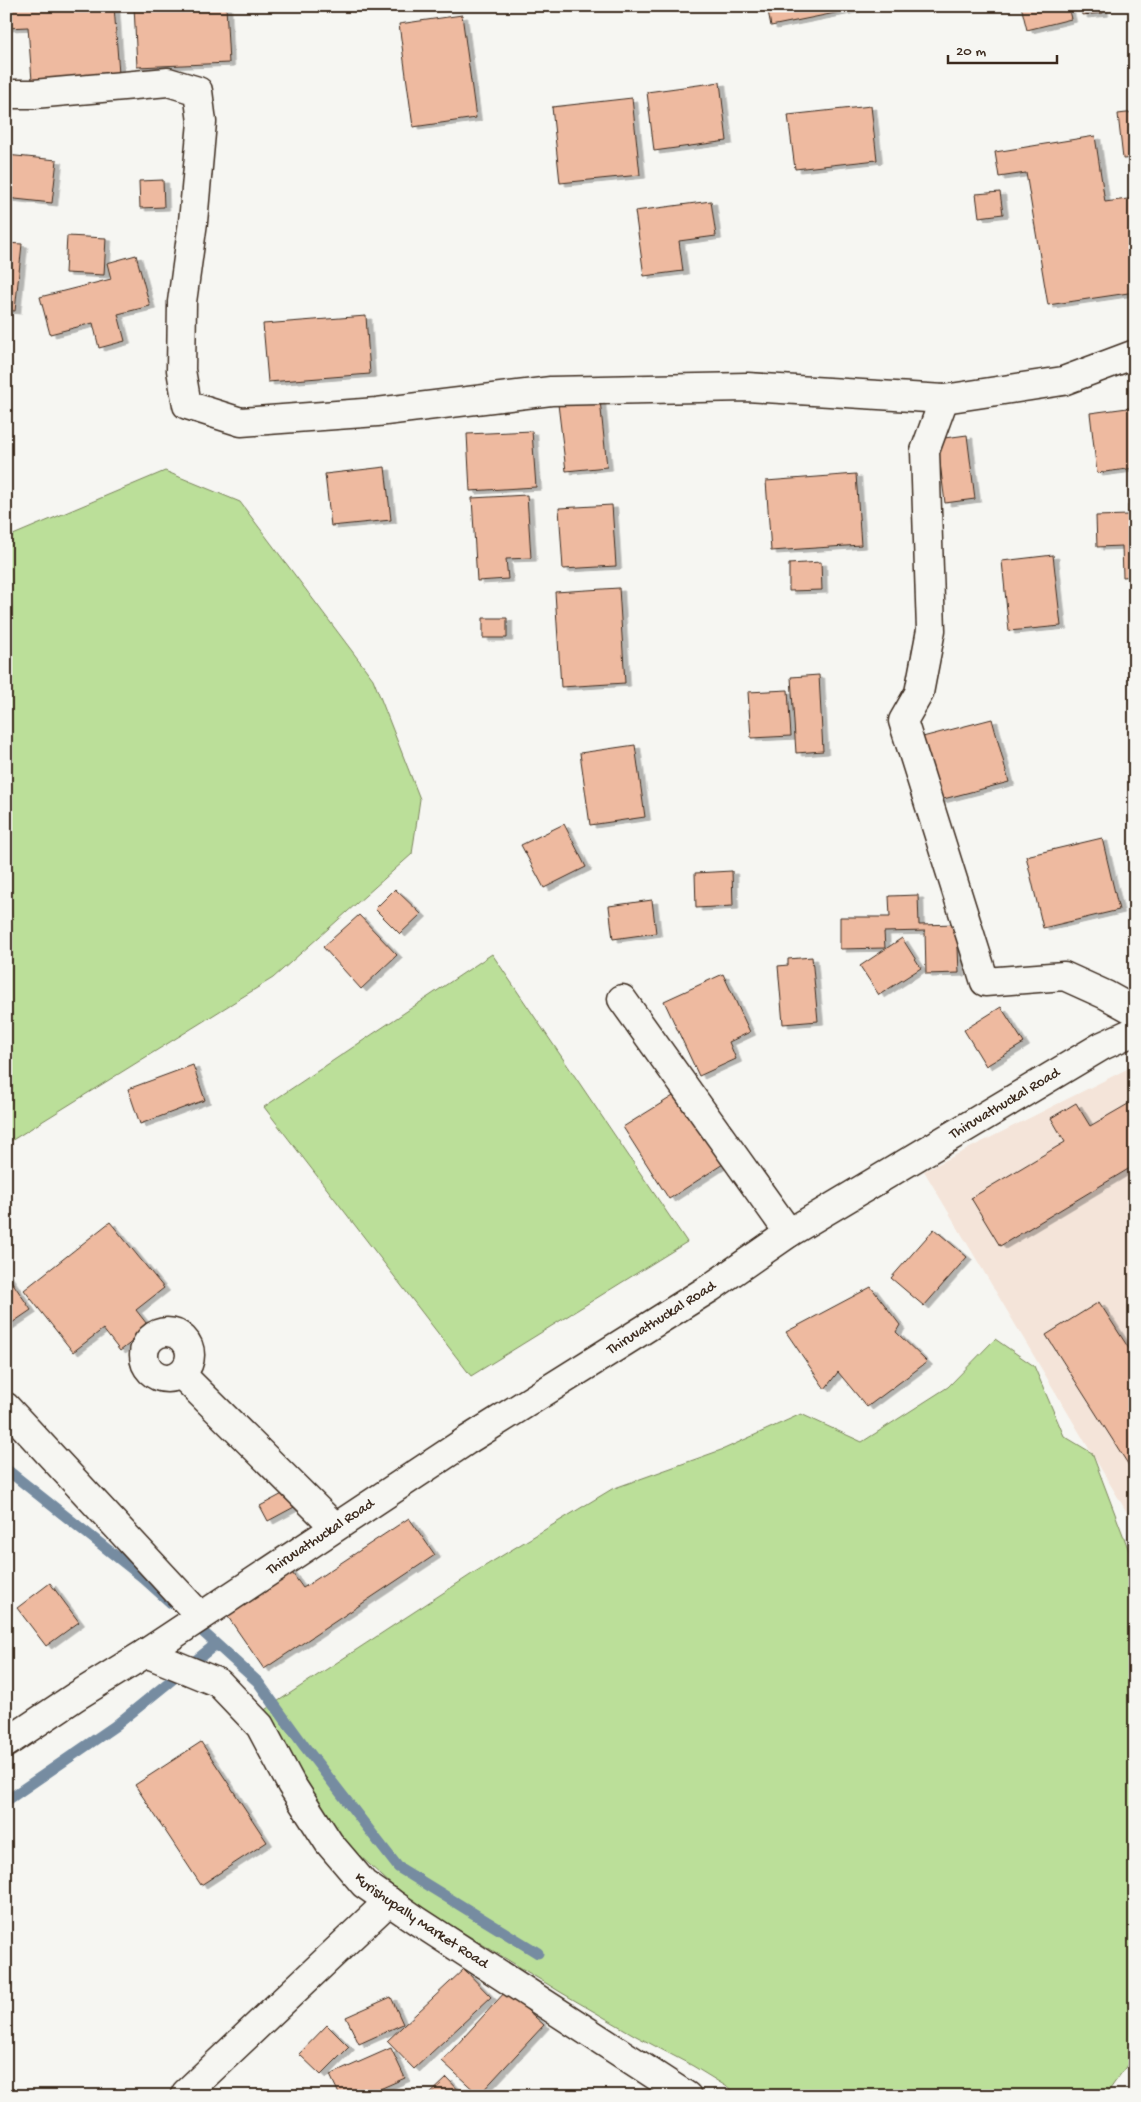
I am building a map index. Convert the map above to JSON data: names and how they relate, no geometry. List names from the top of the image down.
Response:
{
  "streets": {
    "street": ["Thiruvathuckal Road", "Kurishupally Market Road"]
  },
  "crossings": [
    ["Thiruvathuckal Road", "Kurishupally Market Road"]
  ],
  "scale_bar": "20 m"
}
